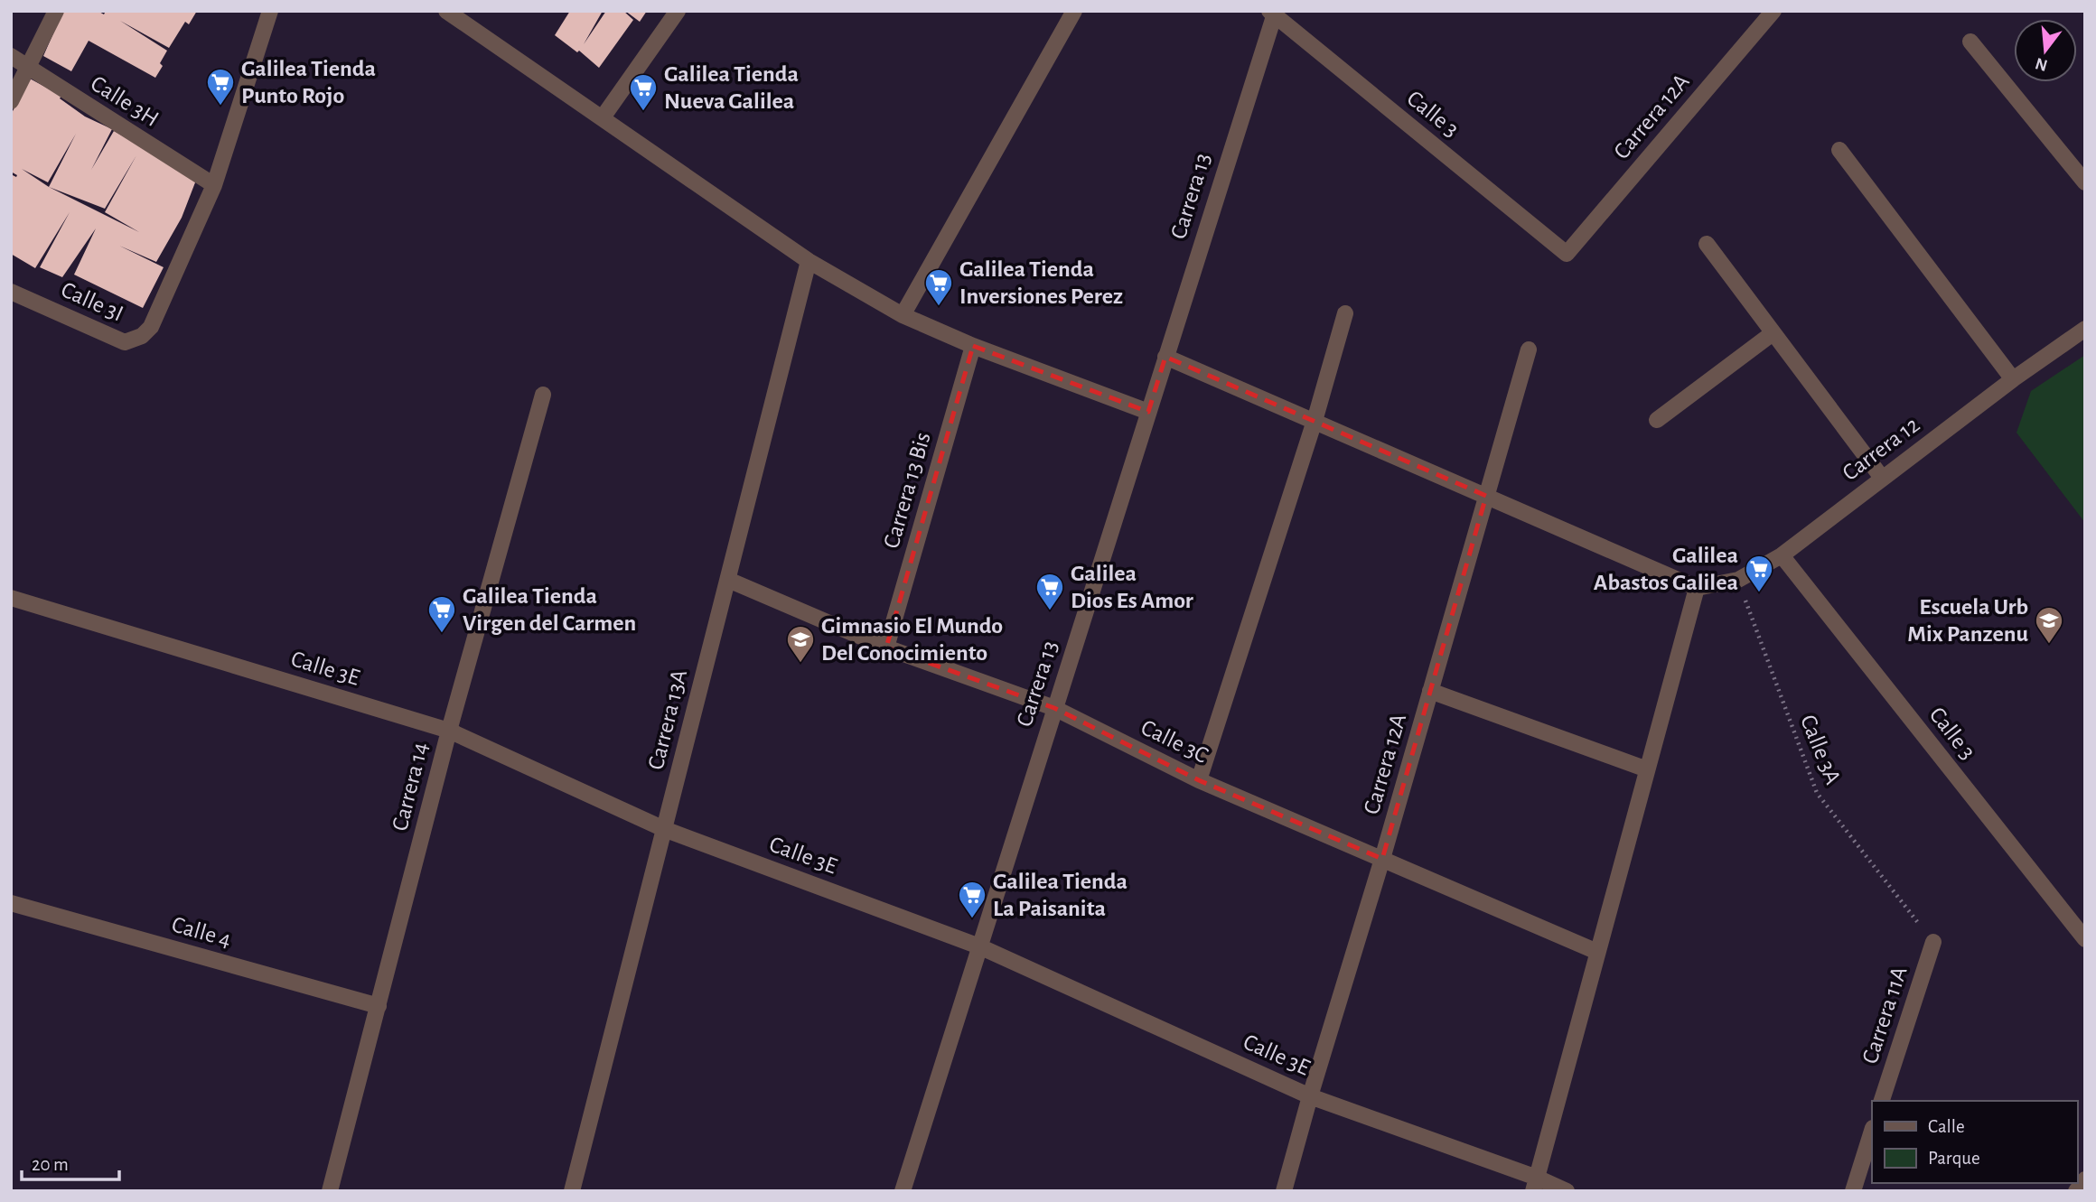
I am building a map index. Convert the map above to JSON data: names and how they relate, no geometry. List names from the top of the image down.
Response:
{
  "streets": {
    "street": [
      "Calle 3H",
      "Calle 3",
      "Carrera 12A",
      "Carrera 13",
      "Calle 3I",
      "Carrera 12",
      "Carrera 13 Bis",
      "Calle 3E",
      "Carrera 13A",
      "Calle 3C",
      "Carrera 14",
      "Calle 4",
      "Carrera 11A"
    ],
    "path": ["Calle 3A"]
  },
  "crossings": [
    ["Calle 3H", "Calle 3I"],
    ["Calle 3", "Carrera 12A"],
    ["Calle 3", "Carrera 13"],
    ["Calle 3", "Carrera 12"],
    ["Carrera 12A", "Calle 3E"],
    ["Carrera 12A", "Calle 3C"],
    ["Carrera 13", "Calle 3E"],
    ["Carrera 13", "Calle 3C"],
    ["Carrera 12", "Calle 3A"],
    ["Carrera 13 Bis", "Calle 3C"],
    ["Calle 3E", "Carrera 13A"],
    ["Calle 3E", "Carrera 14"],
    ["Carrera 13A", "Calle 3C"],
    ["Calle 3A", "Carrera 11A"],
    ["Carrera 14", "Calle 4"]
  ],
  "places": {
    "supermarket": [
      "Galilea Tienda Punto Rojo",
      "Galilea Tienda Nueva Galilea",
      "Galilea Tienda Inversiones Perez",
      "Galilea Abastos Galilea",
      "Galilea Dios Es Amor",
      "Galilea Tienda Virgen del Carmen",
      "Galilea Tienda La Paisanita"
    ],
    "school or university": ["Escuela Urb Mix Panzenu", "Gimnasio El Mundo Del Conocimiento"]
  },
  "legend": ["Calle", "Parque"],
  "scale_bar": "20 m",
  "north": "bottom"
}
